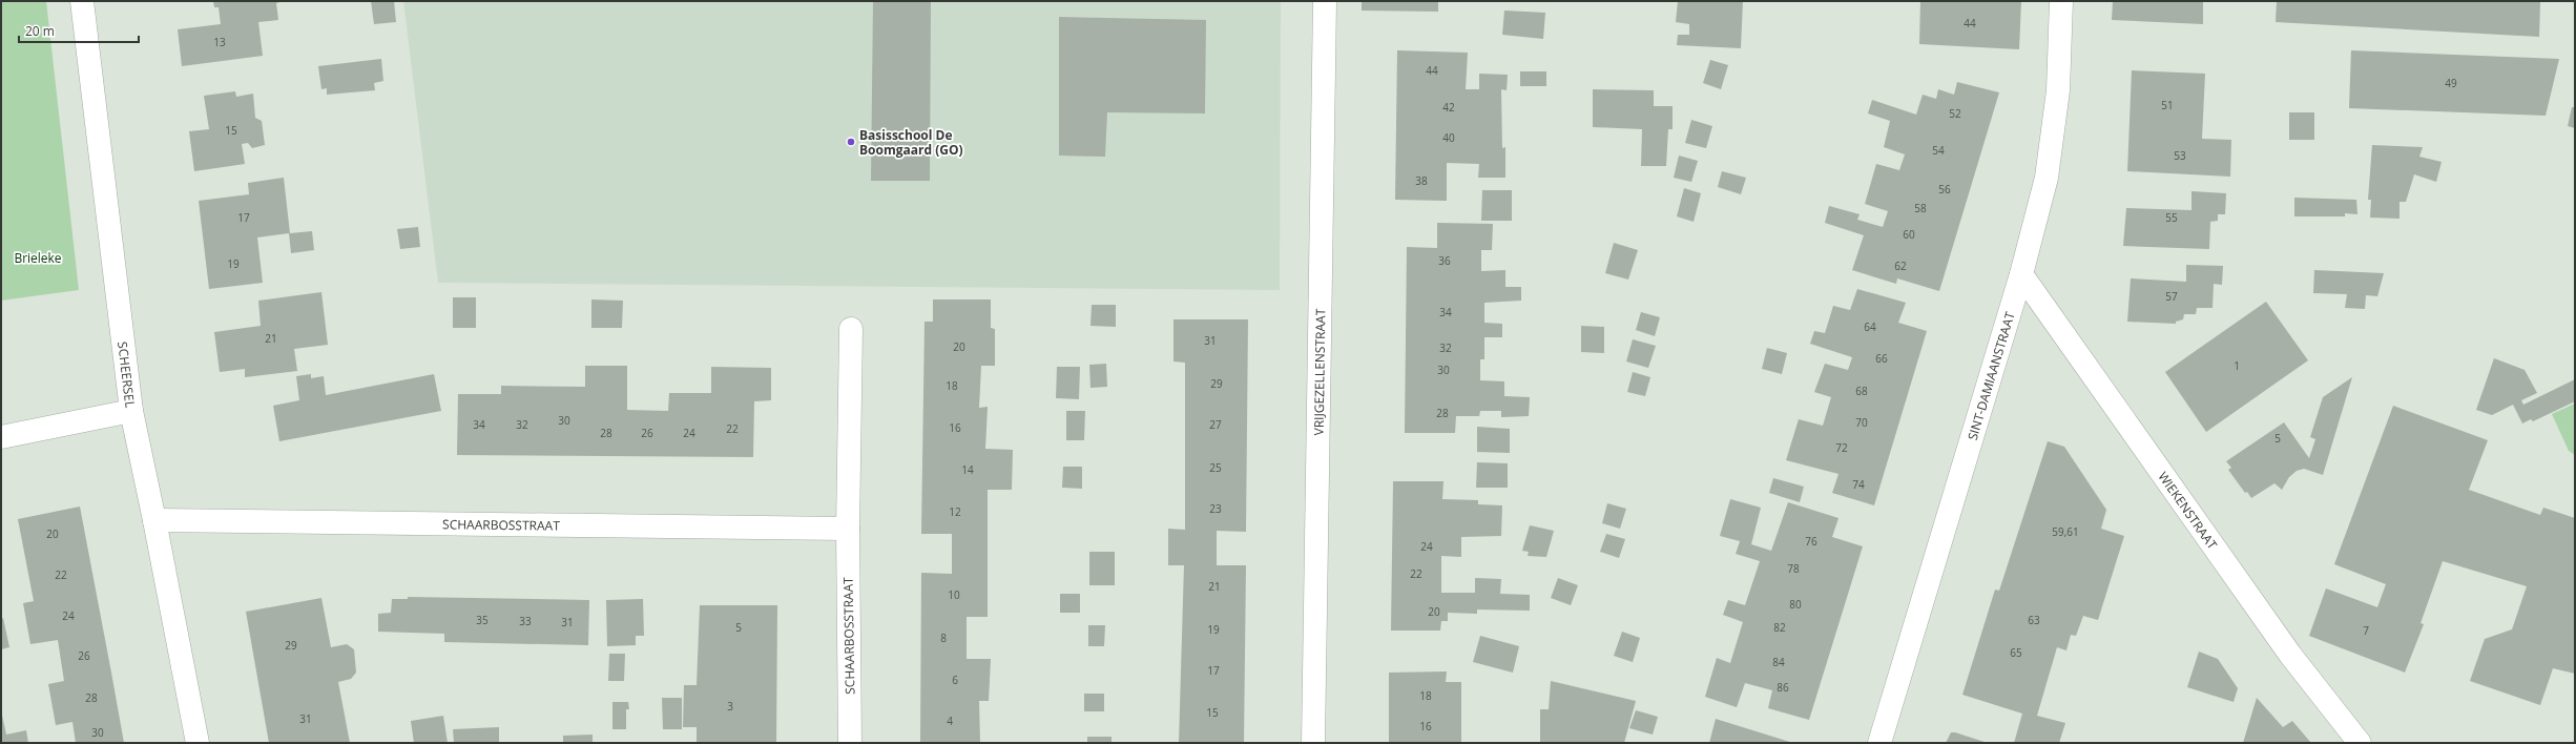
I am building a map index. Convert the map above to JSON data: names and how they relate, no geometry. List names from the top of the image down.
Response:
{
  "streets": {
    "street": [
      "VRIJGEZELLENSTRAAT",
      "SCHEERSEL",
      "SINT-DAMIAANSTRAAT",
      "WIEKENSTRAAT",
      "SCHAARBOSSTRAAT"
    ]
  },
  "crossings": [
    ["SCHEERSEL", "SCHAARBOSSTRAAT"],
    ["SINT-DAMIAANSTRAAT", "WIEKENSTRAAT"]
  ],
  "parks": ["Brieleke"],
  "places": ["Basisschool De Boomgaard (GO)"],
  "house_numbers": [
    "44",
    "13",
    "44",
    "49",
    "51",
    "42",
    "52",
    "15",
    "40",
    "54",
    "53",
    "38",
    "56",
    "58",
    "17",
    "55",
    "60",
    "36",
    "19",
    "62",
    "57",
    "34",
    "64",
    "21",
    "31",
    "20",
    "32",
    "66",
    "1",
    "30",
    "29",
    "18",
    "68",
    "28",
    "30",
    "70",
    "34",
    "32",
    "27",
    "16",
    "22",
    "28",
    "26",
    "24",
    "5",
    "72",
    "25",
    "14",
    "74",
    "23",
    "12",
    "59,61",
    "20",
    "76",
    "24",
    "78",
    "22",
    "22",
    "21",
    "10",
    "80",
    "20",
    "24",
    "35",
    "63",
    "33",
    "31",
    "5",
    "82",
    "19",
    "7",
    "8",
    "29",
    "65",
    "26",
    "84",
    "17",
    "6",
    "86",
    "18",
    "28",
    "3",
    "15",
    "31",
    "4",
    "16",
    "30"
  ],
  "scale_bar": "20 m"
}
